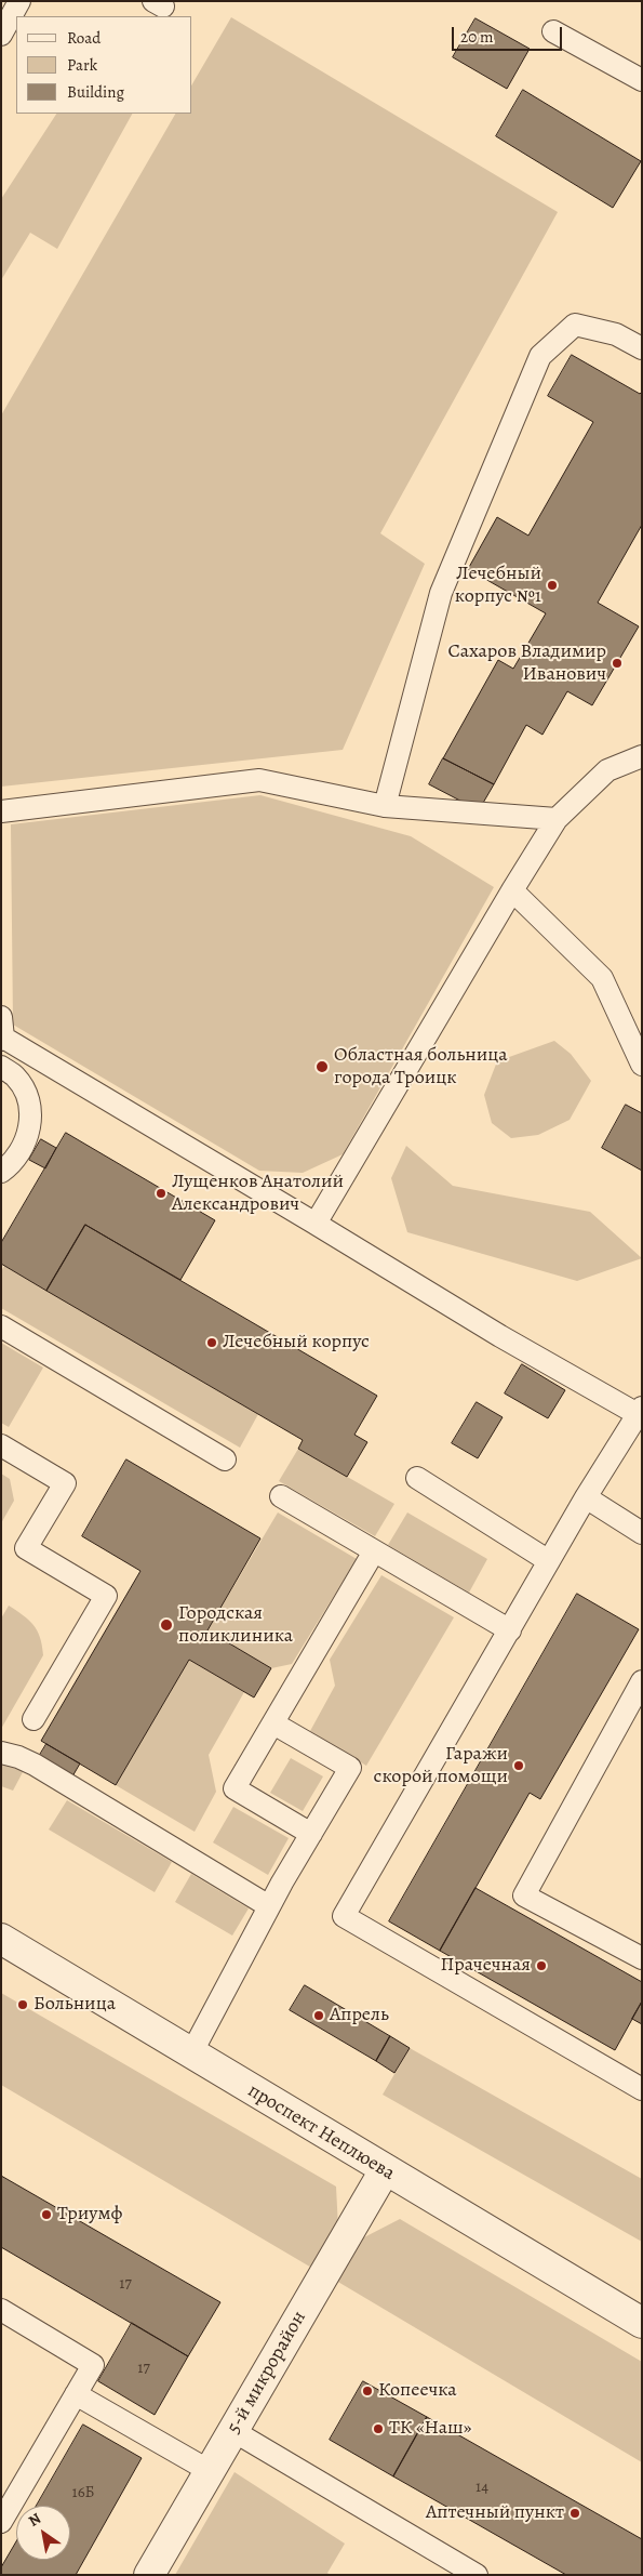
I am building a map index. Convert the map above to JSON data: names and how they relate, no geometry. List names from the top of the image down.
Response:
{
  "streets": {
    "street": ["проспект Неплюева", "5-й микрорайон"]
  },
  "crossings": [
    ["проспект Неплюева", "5-й микрорайон"]
  ],
  "places": [
    "Лечебный корпус №1",
    "Сахаров Владимир Иванович",
    "Областная больница города Троицк",
    "Лущенков Анатолий Александрович",
    "Лечебный корпус",
    "Городская поликлиника",
    "Гаражи скорой помощи",
    "Прачечная",
    "Больница",
    "Апрель",
    "Триумф",
    "Копеечка",
    "ТК «Наш»",
    "Аптечный пункт"
  ],
  "house_numbers": [
    "17",
    "17",
    "14",
    "16Б"
  ],
  "legend": ["Road", "Park", "Building"],
  "scale_bar": "20 m",
  "north": "top left"
}
